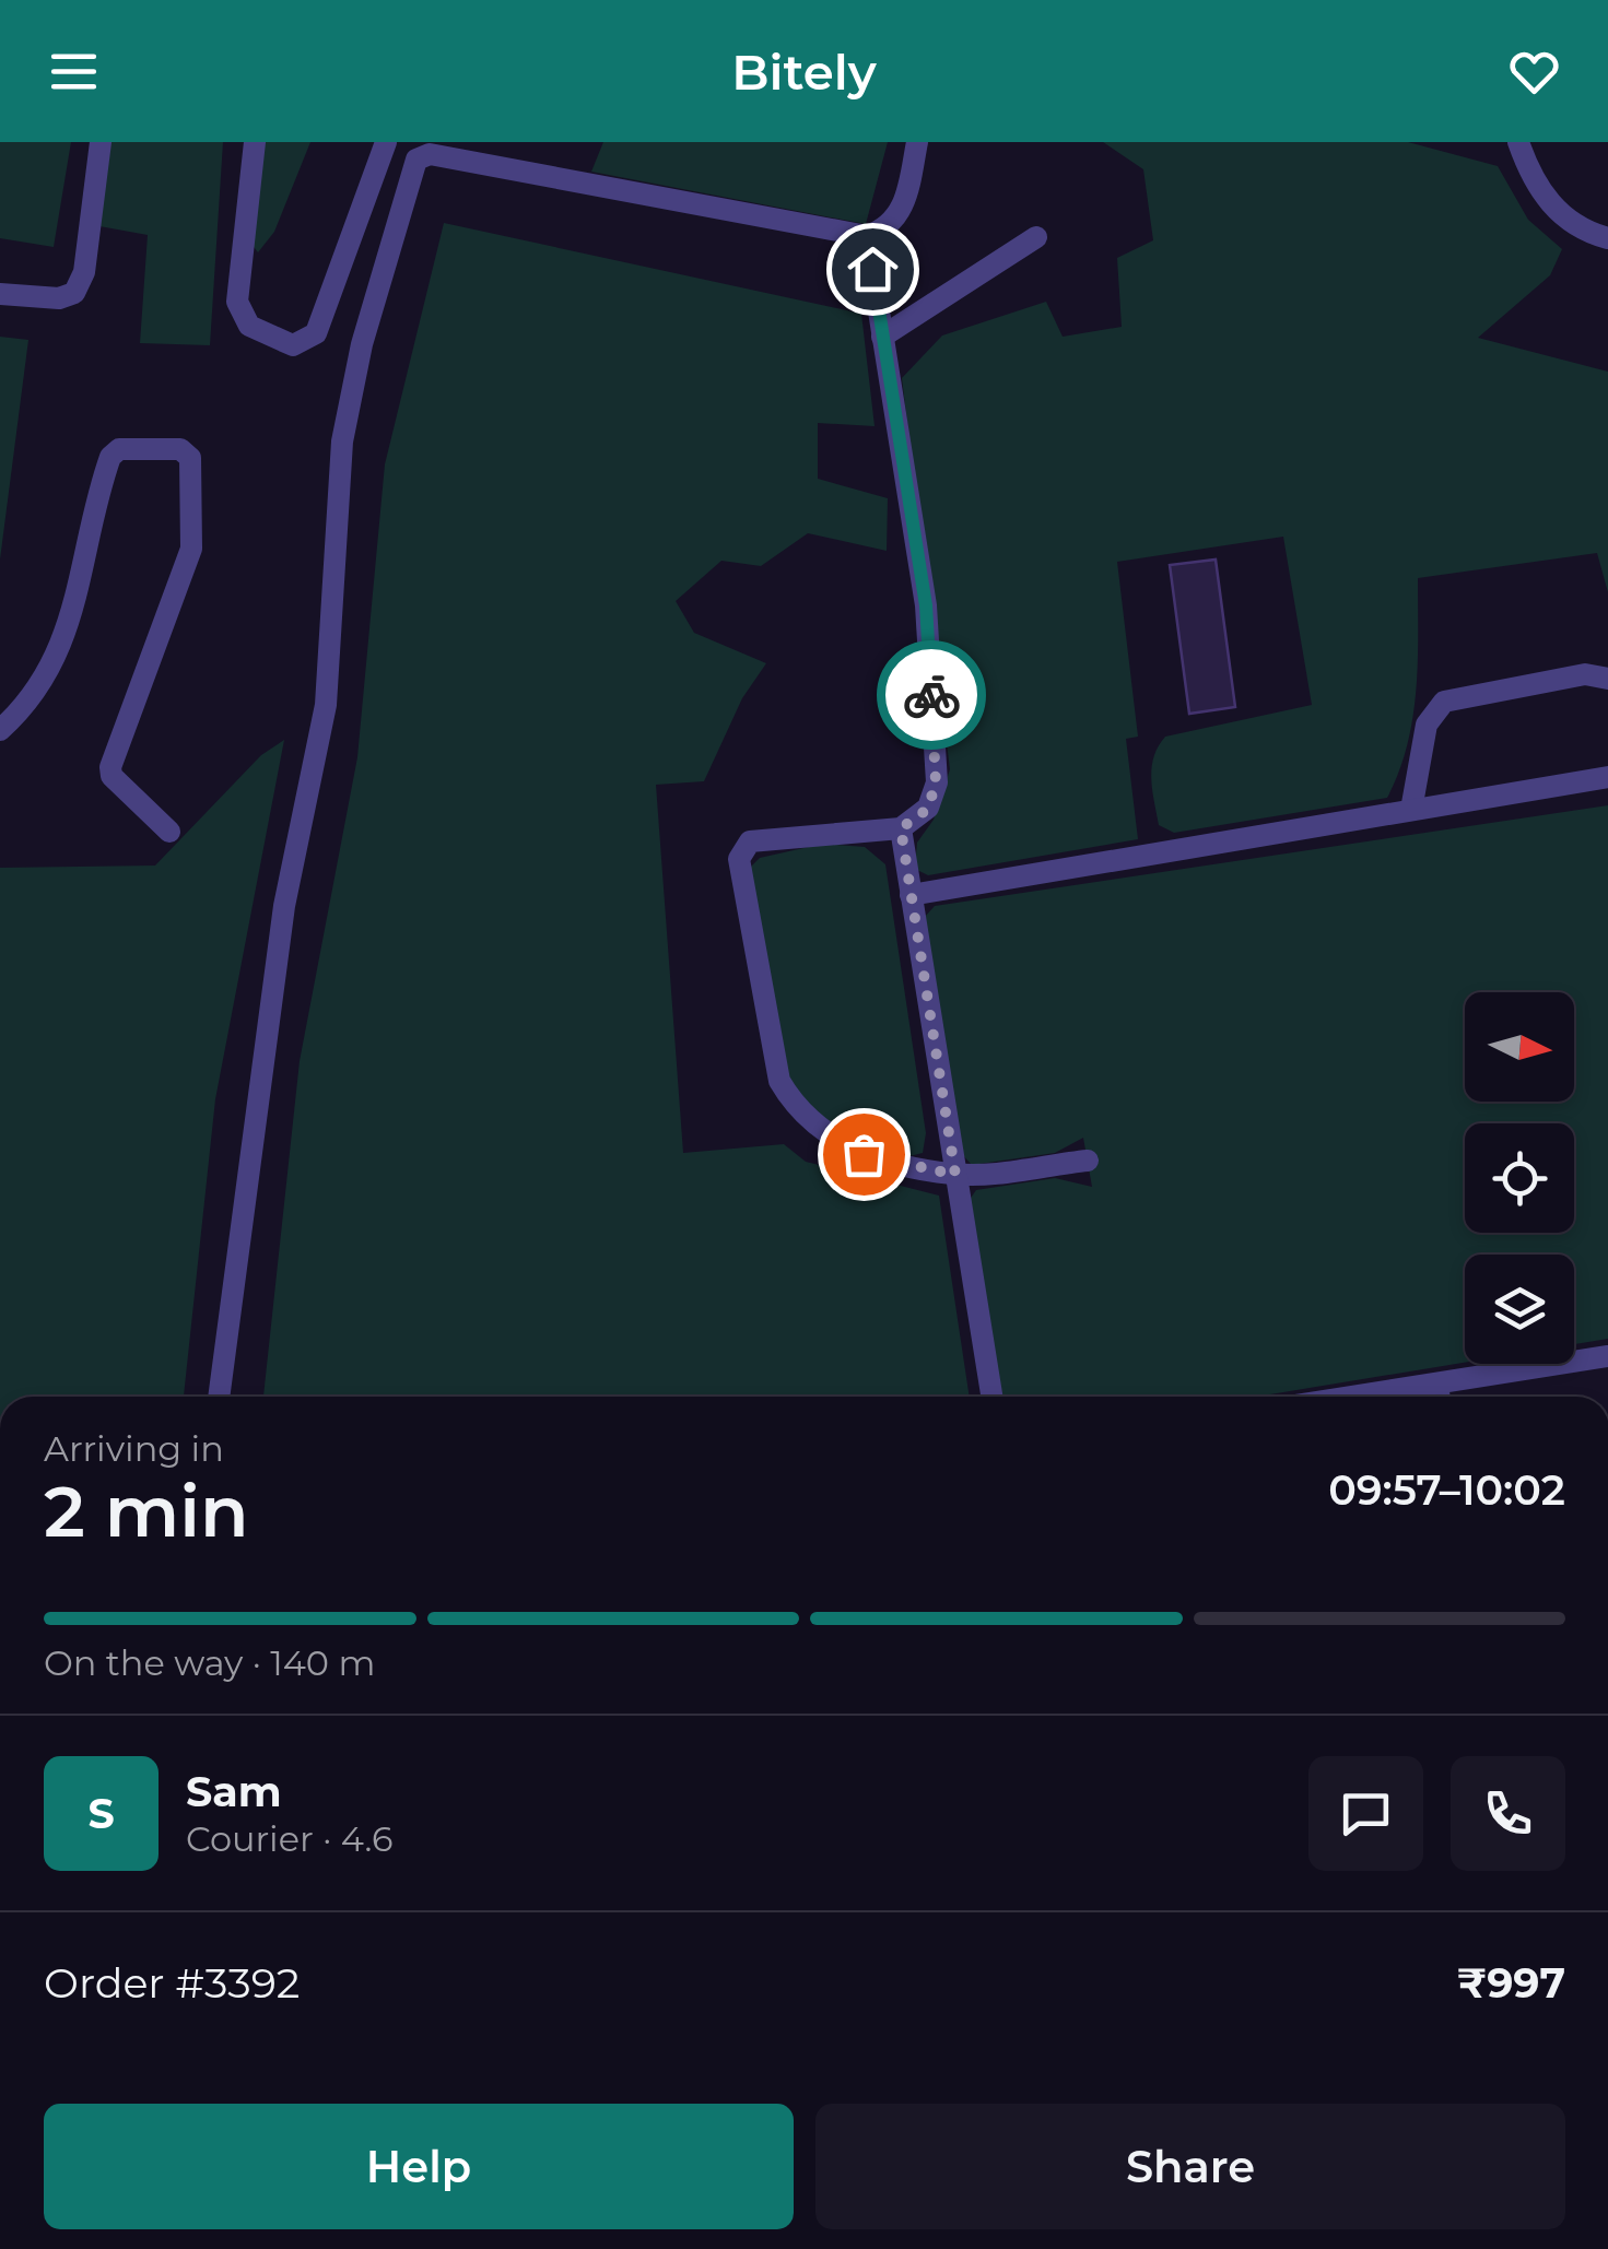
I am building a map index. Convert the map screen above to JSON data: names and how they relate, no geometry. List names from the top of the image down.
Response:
{
  "north": "right",
  "page": {
    "header": "Bitely",
    "heading": ["2 min", "Arriving in", "09:57–10:02"],
    "panel": [
      "Sam",
      "Courier · 4.6",
      "Order #3392",
      "₹997"
    ],
    "bar": "On the way · 140 m",
    "round": "S",
    "buttons": ["Help", "Share"]
  }
}
